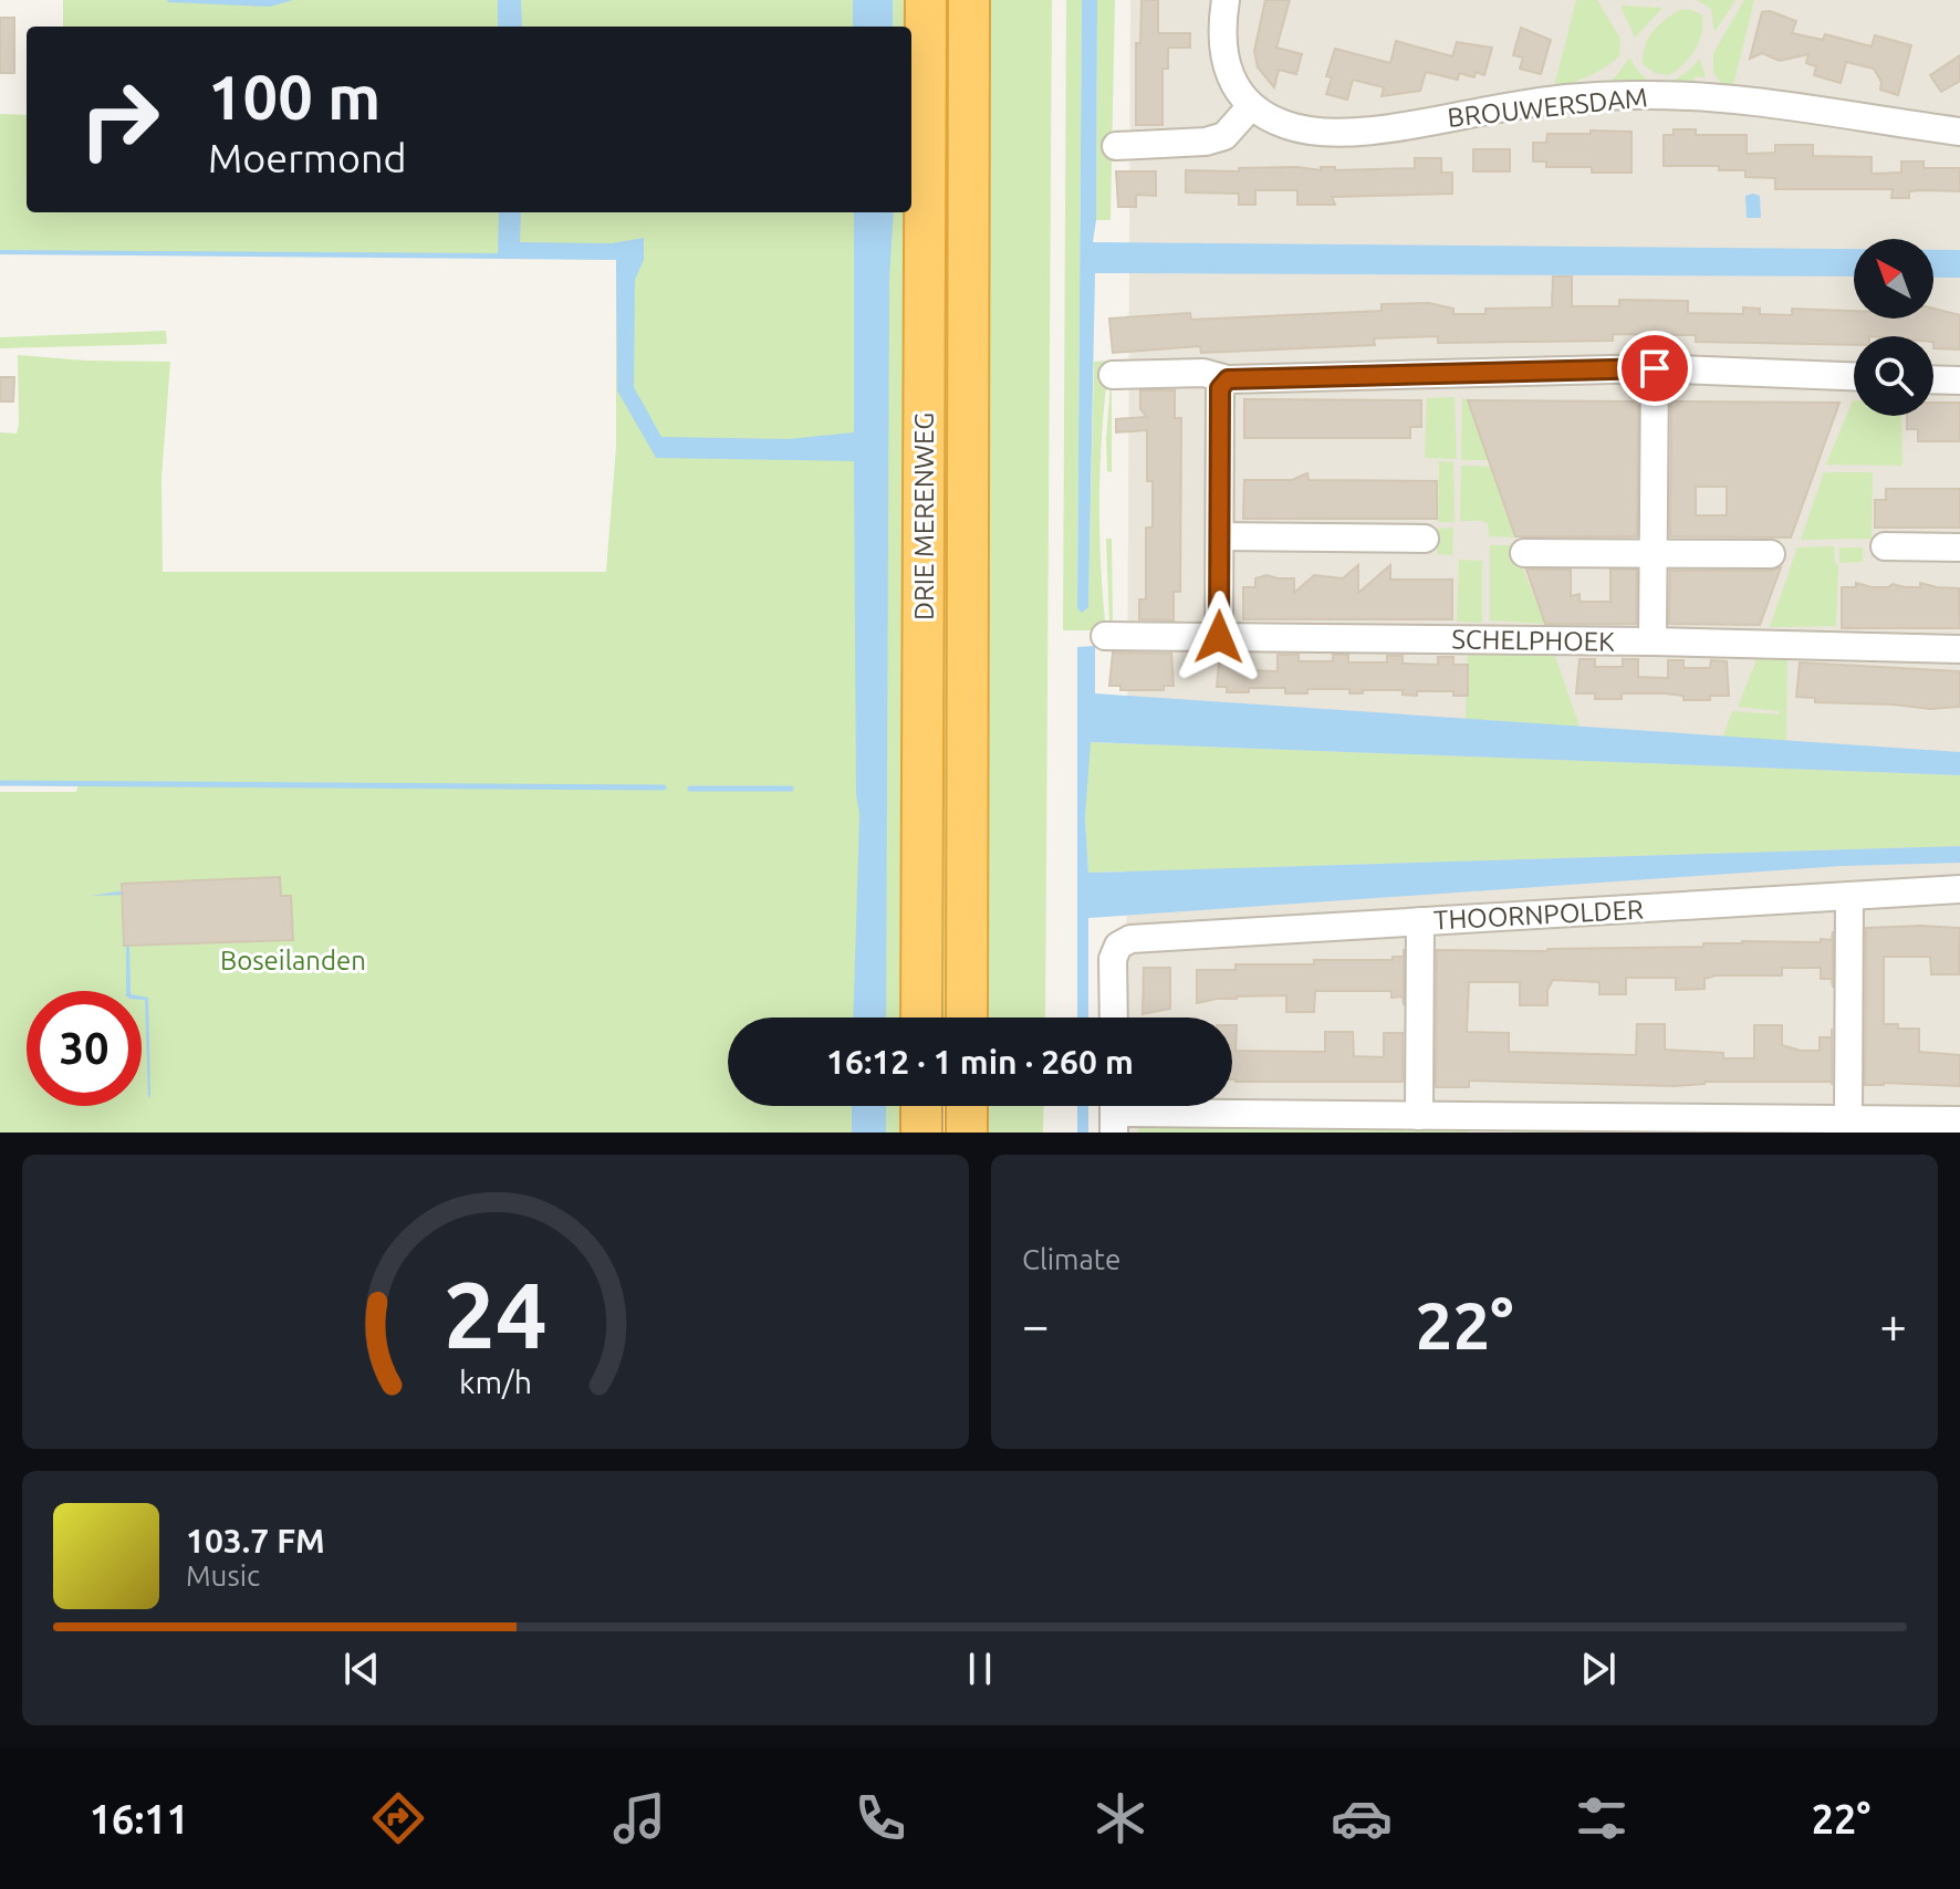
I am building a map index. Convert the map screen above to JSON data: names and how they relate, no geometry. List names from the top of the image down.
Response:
{
  "streets": {
    "highway": ["DRIE MERENWEG"],
    "street": ["BROUWERSDAM", "SCHELPHOEK", "THOORNPOLDER"]
  },
  "parks": ["Boseilanden"],
  "north": "top left",
  "page": {
    "turn": ["100 m", "Moermond"],
    "limit": "30",
    "trip": "16:12 · 1 min · 260 m",
    "tile": "Climate",
    "heat": ["−", "22°", "+"],
    "song": ["103.7 FM", "Music"],
    "tabs": ["16:11", "22°"],
    "gauge": ["24", "km/h"]
  }
}
